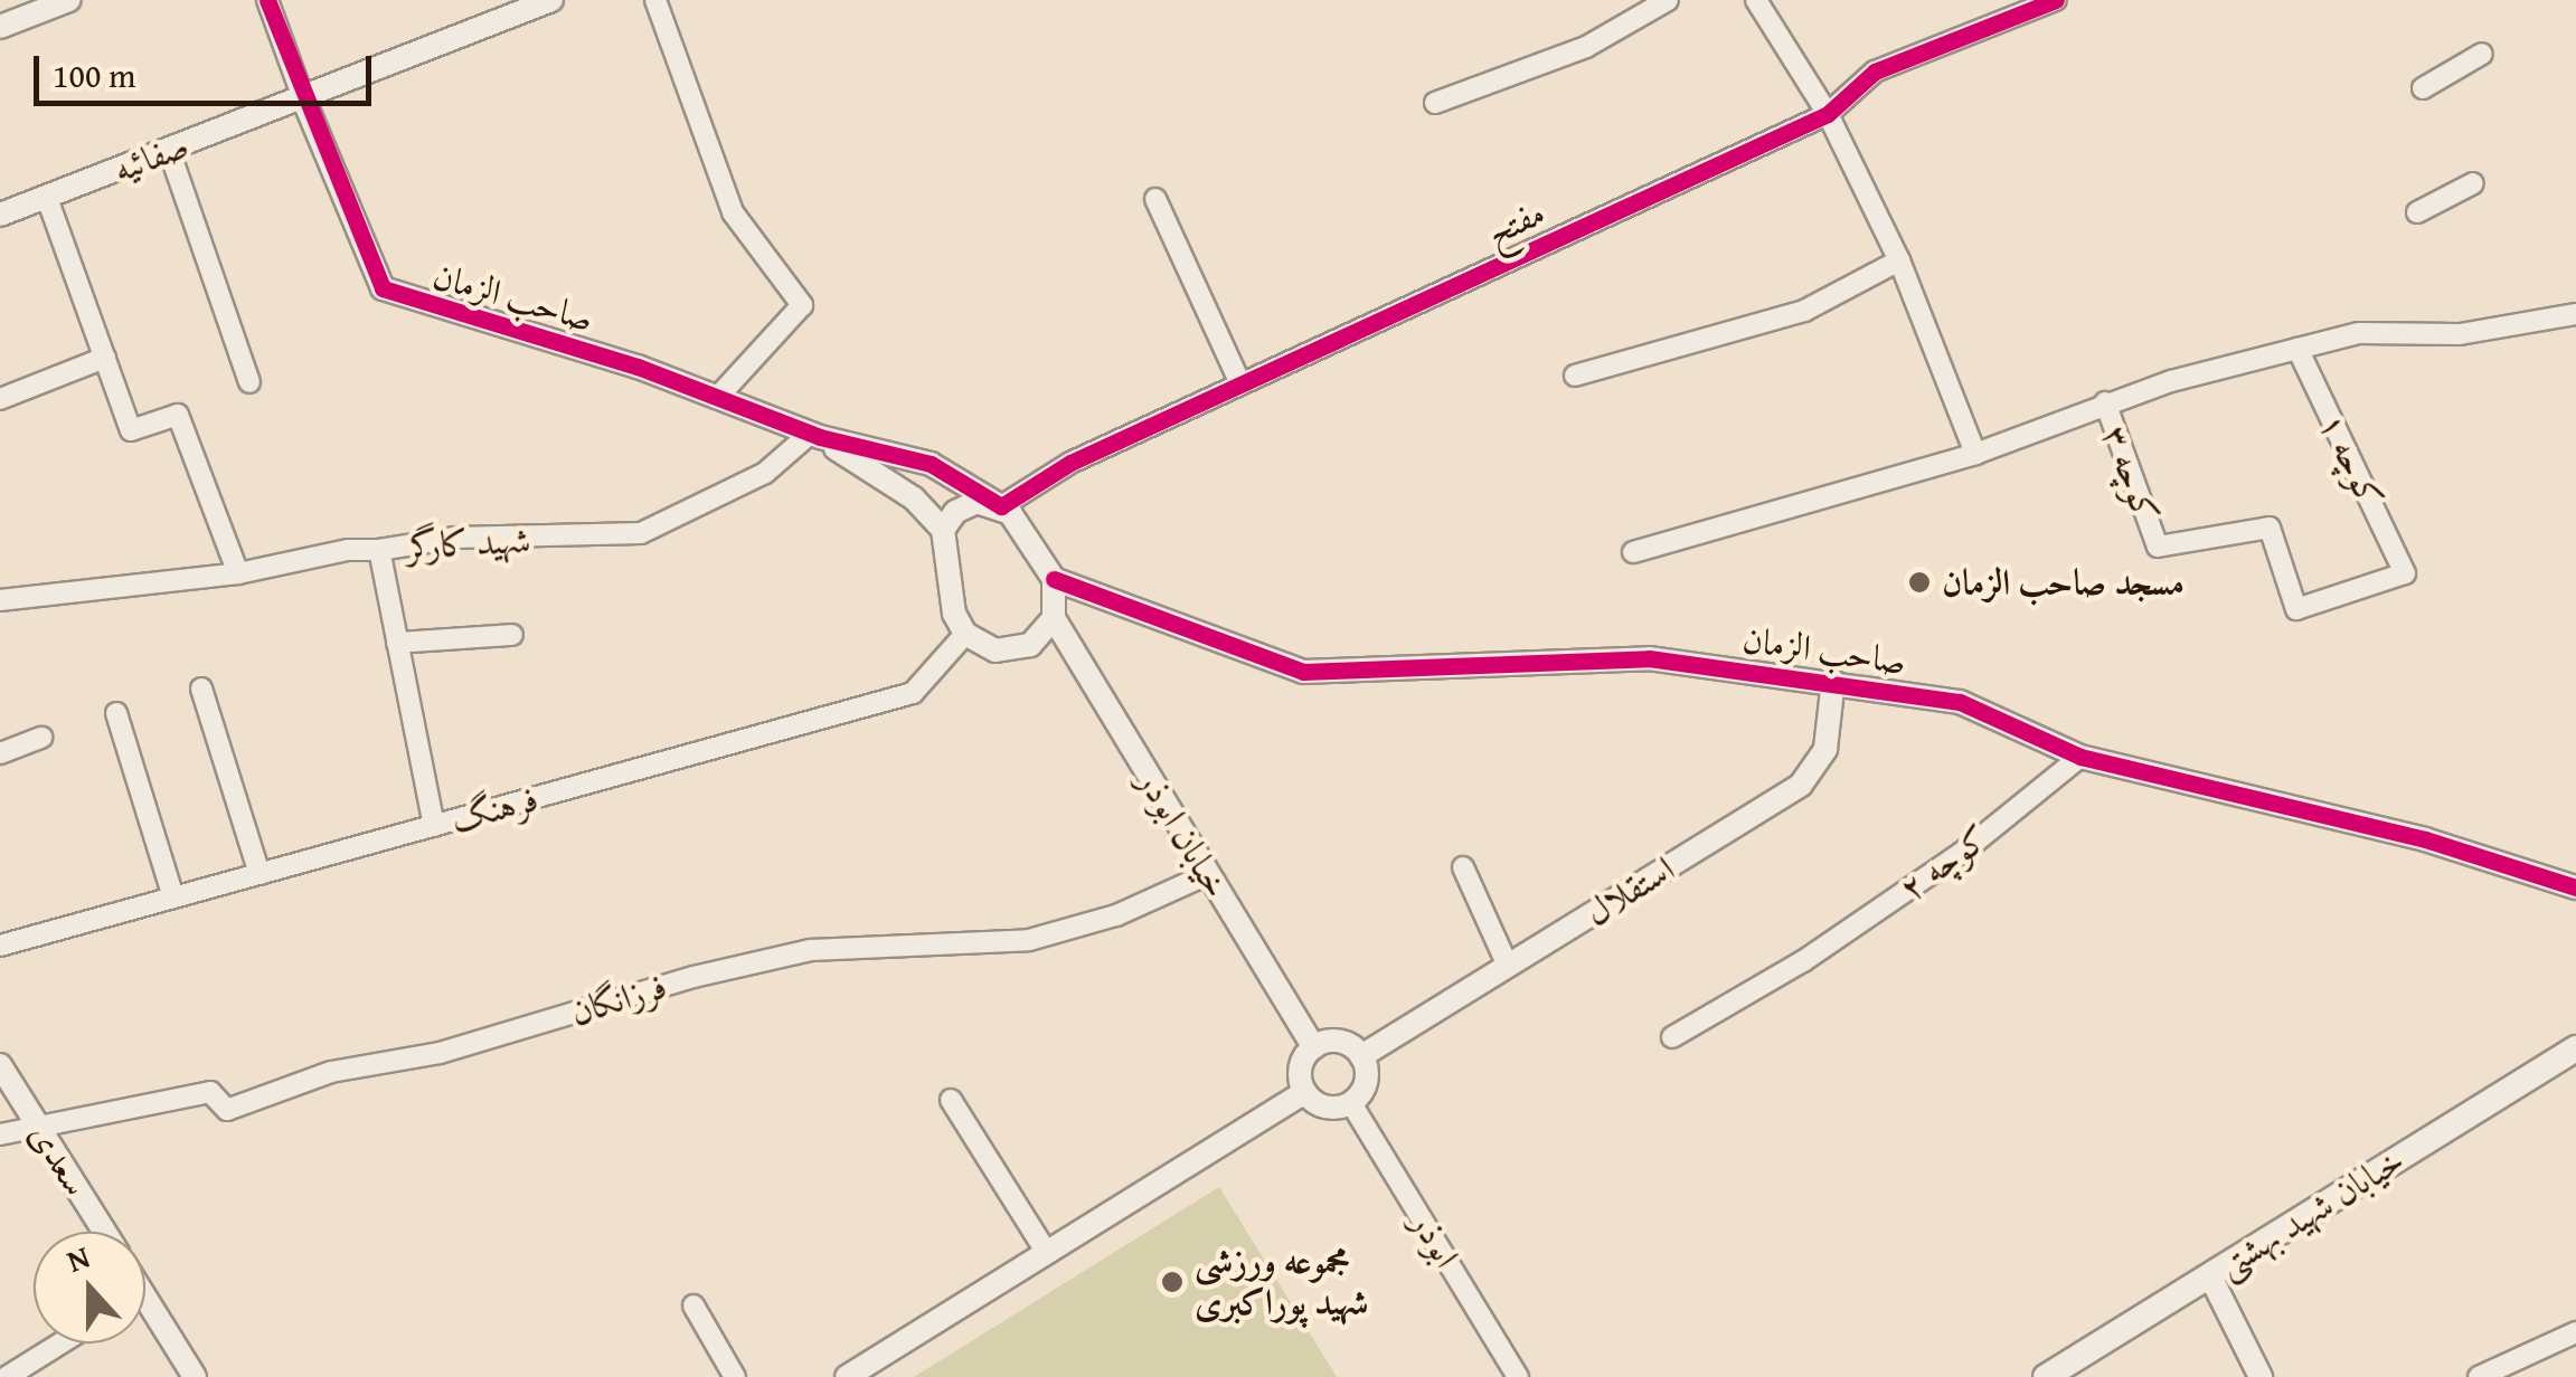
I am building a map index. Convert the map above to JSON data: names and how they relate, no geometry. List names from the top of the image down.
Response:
{
  "streets": {
    "main road": ["خیابان شهید بهشتی"],
    "street": [
      "صفائیه",
      "مفتح",
      "صاحب الزمان",
      "کوچه ۱",
      "کوچه ۳",
      "شهید کارگر",
      "فرهنگ",
      "خیابان ابوذر",
      "کوچه ۲",
      "استقلال",
      "فرزانگان",
      "سعدی",
      "ابوذر"
    ]
  },
  "crossings": [
    ["صفائیه", "صاحب الزمان"],
    ["مفتح", "صاحب الزمان"],
    ["مفتح", "فرهنگ"],
    ["مفتح", "خیابان ابوذر"],
    ["صاحب الزمان", "شهید کارگر"],
    ["صاحب الزمان", "فرهنگ"],
    ["صاحب الزمان", "خیابان ابوذر"],
    ["صاحب الزمان", "کوچه ۲"],
    ["صاحب الزمان", "استقلال"],
    ["کوچه ۱", "کوچه ۳"],
    ["شهید کارگر", "فرهنگ"],
    ["فرهنگ", "خیابان ابوذر"],
    ["خیابان ابوذر", "استقلال"],
    ["خیابان ابوذر", "فرزانگان"],
    ["خیابان ابوذر", "ابوذر"],
    ["استقلال", "ابوذر"],
    ["فرزانگان", "سعدی"]
  ],
  "places": ["مسجد صاحب الزمان", "مجموعه ورزشی شهید پوراکبری"],
  "scale_bar": "100 m",
  "north": "top"
}
